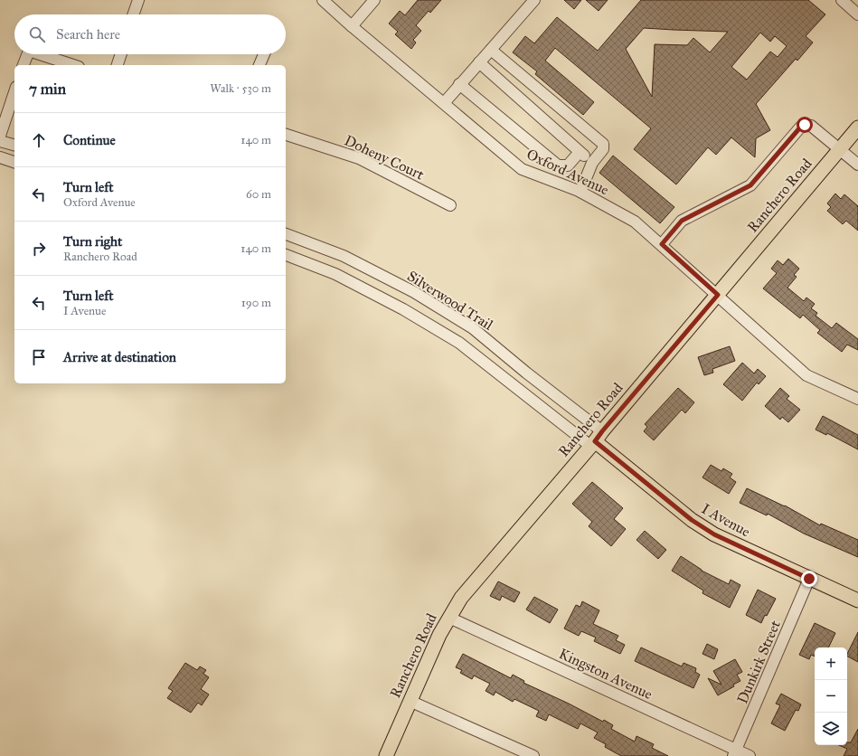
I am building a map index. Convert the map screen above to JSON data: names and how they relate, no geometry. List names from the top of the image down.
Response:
{
  "streets": {
    "main road": ["Ranchero Road", "I Avenue"],
    "street": [
      "Doheny Court",
      "Oxford Avenue",
      "Silverwood Trail",
      "Dunkirk Street",
      "Kingston Avenue"
    ]
  },
  "crossings": [
    ["Oxford Avenue", "Ranchero Road"],
    ["Ranchero Road", "Silverwood Trail"],
    ["Ranchero Road", "I Avenue"],
    ["Ranchero Road", "Kingston Avenue"],
    ["Silverwood Trail", "I Avenue"],
    ["I Avenue", "Dunkirk Street"],
    ["Dunkirk Street", "Kingston Avenue"]
  ],
  "page": {
    "search": "Search here",
    "heading": ["7 min", "Walk · 530 m"],
    "list": [
      ["Continue", "140 m"],
      ["Turn left", "Oxford Avenue", "60 m"],
      ["Turn right", "Ranchero Road", "140 m"],
      ["Turn left", "I Avenue", "190 m"],
      "Arrive at destination"
    ],
    "map_buttons": ["+", "−"]
  }
}
